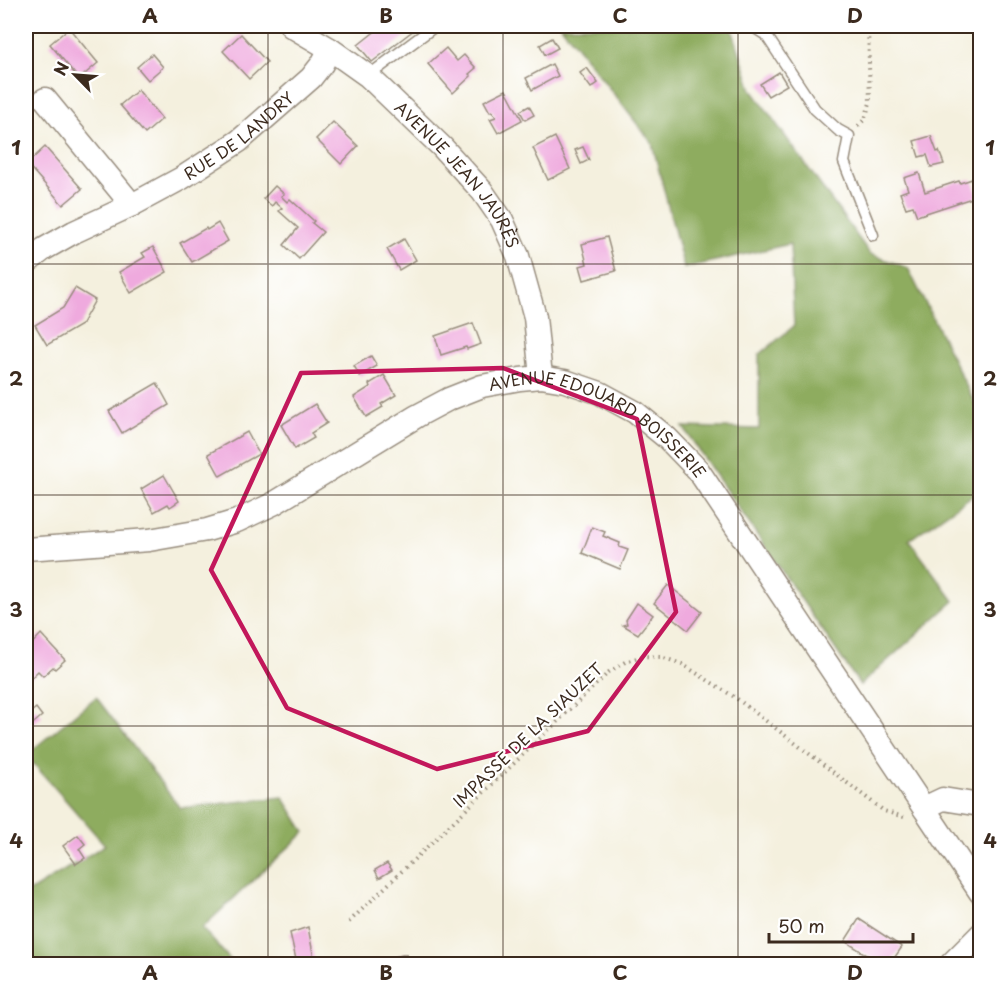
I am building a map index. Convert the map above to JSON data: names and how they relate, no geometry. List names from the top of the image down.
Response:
{
  "streets": {
    "street": ["RUE DE LANDRY", "AVENUE JEAN JAURÈS", "AVENUE EDOUARD BOISSERIE"],
    "path": ["IMPASSE DE LA SIAUZET"]
  },
  "crossings": [
    ["RUE DE LANDRY", "AVENUE JEAN JAURÈS"],
    ["AVENUE JEAN JAURÈS", "AVENUE EDOUARD BOISSERIE"],
    ["AVENUE EDOUARD BOISSERIE", "IMPASSE DE LA SIAUZET"]
  ],
  "scale_bar": "50 m",
  "north": "top left",
  "grid": {
    "columns": [
      "A",
      "B",
      "C",
      "D"
    ],
    "rows": [
      "1",
      "2",
      "3",
      "4"
    ]
  }
}
